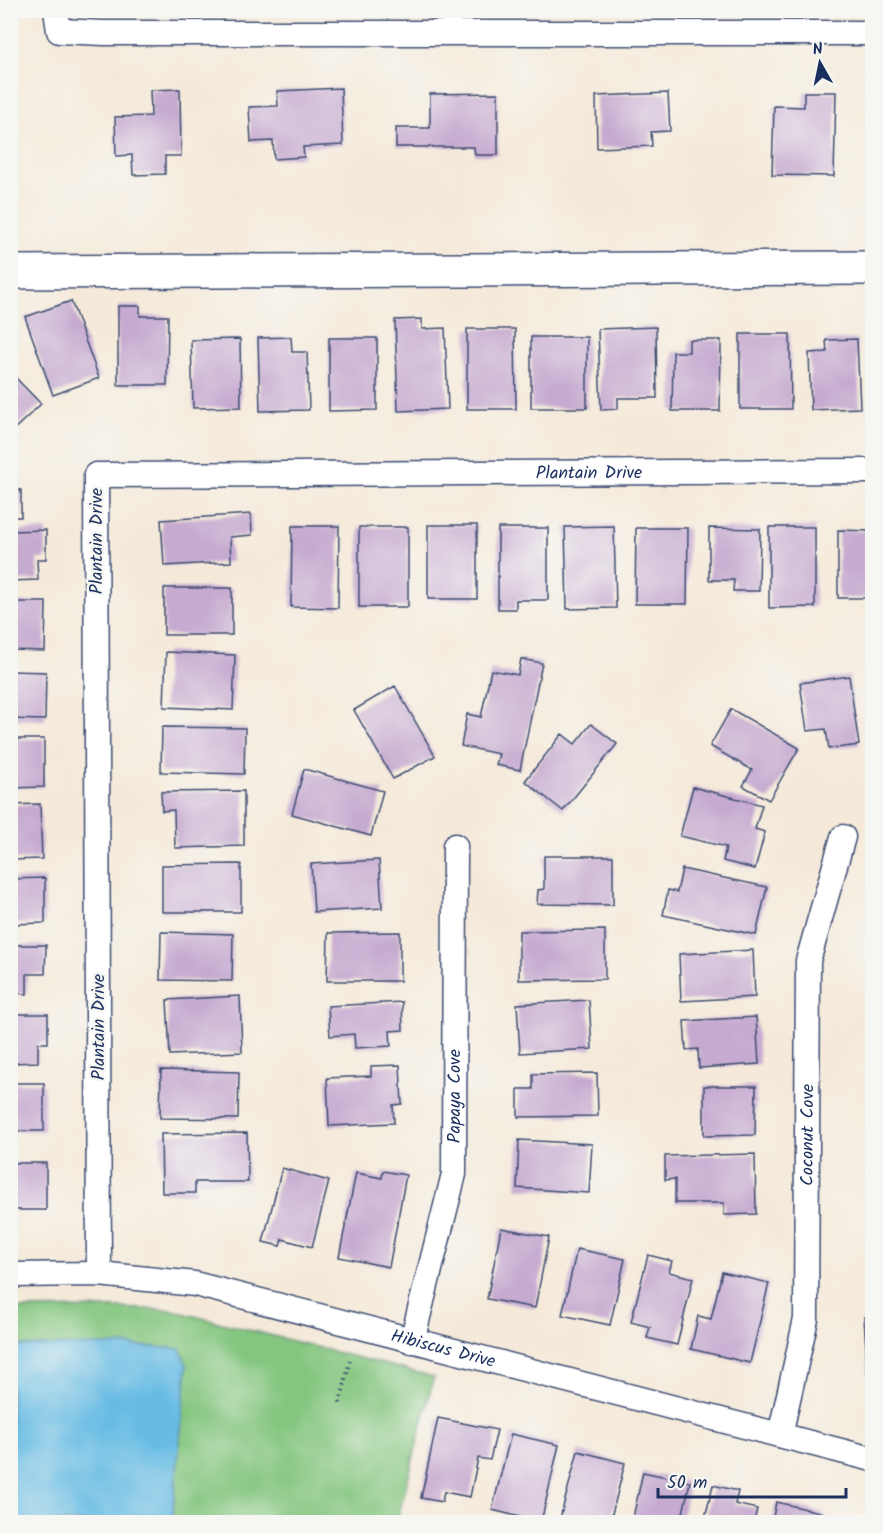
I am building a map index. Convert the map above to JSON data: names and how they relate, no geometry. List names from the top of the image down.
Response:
{
  "streets": {
    "street": [
      "Plantain Drive",
      "Papaya Cove",
      "Coconut Cove",
      "Hibiscus Drive"
    ]
  },
  "crossings": [
    ["Plantain Drive", "Hibiscus Drive"],
    ["Papaya Cove", "Hibiscus Drive"],
    ["Coconut Cove", "Hibiscus Drive"]
  ],
  "scale_bar": "50 m",
  "north": "top"
}
